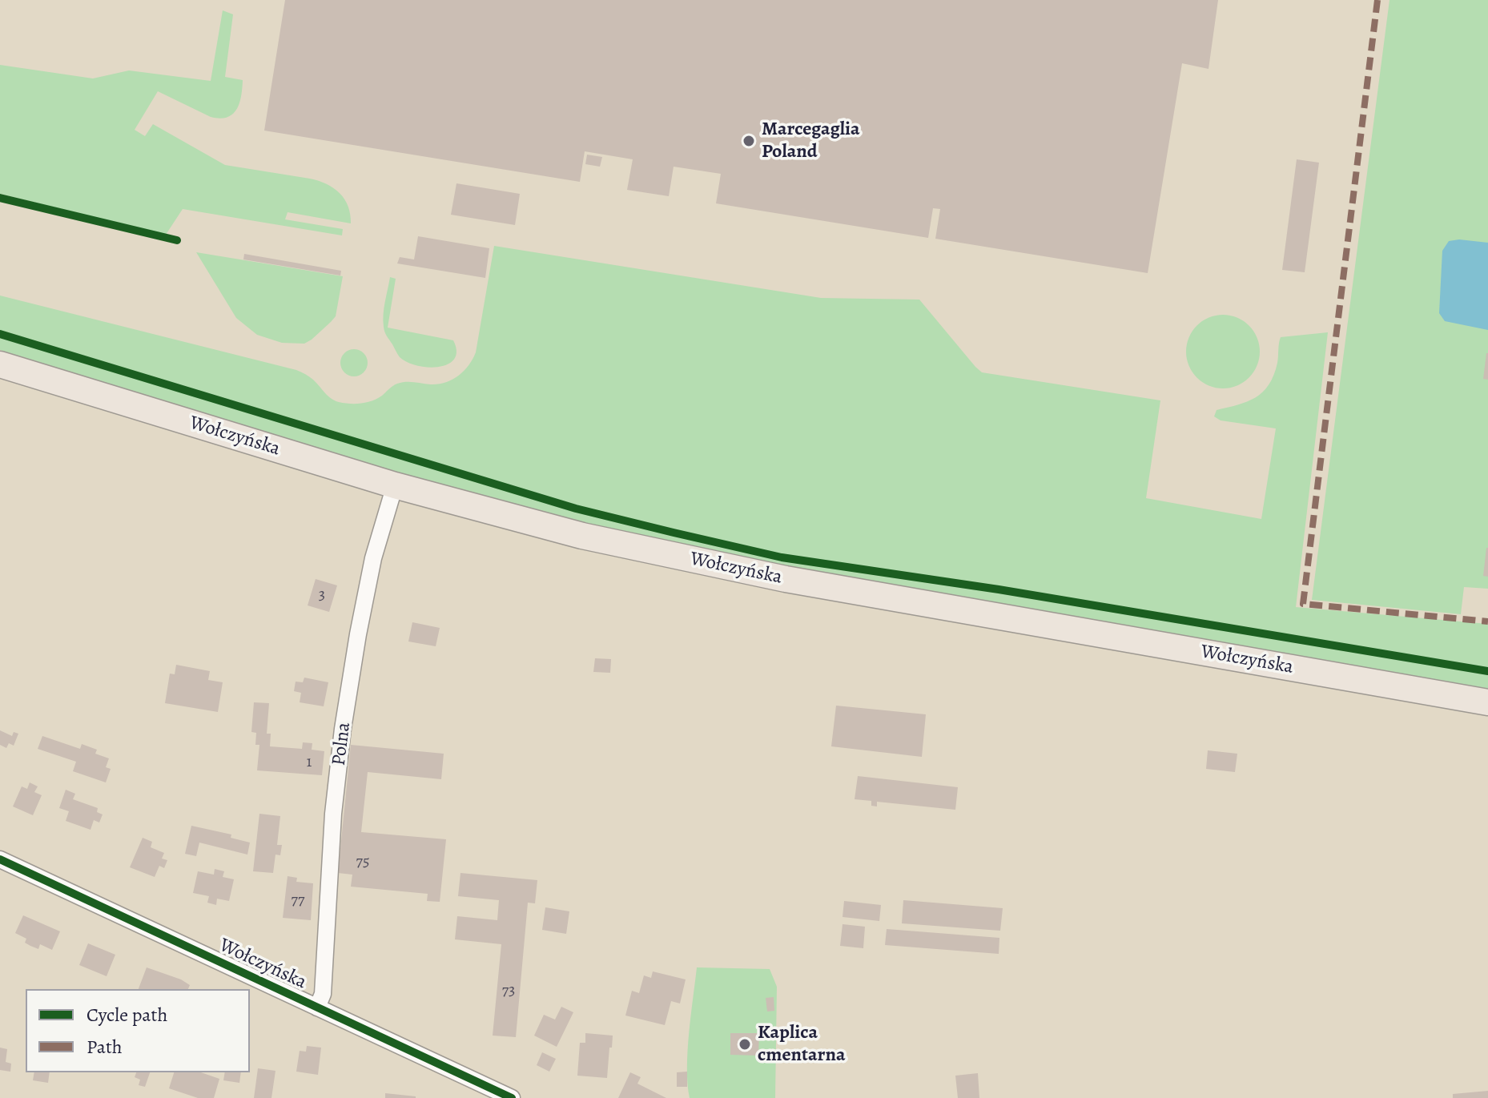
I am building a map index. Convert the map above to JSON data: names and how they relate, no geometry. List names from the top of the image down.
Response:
{
  "streets": {
    "main road": ["Wołczyńska"],
    "street": ["Polna"]
  },
  "crossings": [
    ["Wołczyńska", "Polna"]
  ],
  "places": ["Marcegaglia Poland", "Kaplica cmentarna"],
  "house_numbers": [
    "3",
    "1",
    "75",
    "77",
    "73"
  ],
  "legend": ["Cycle path", "Path"]
}
